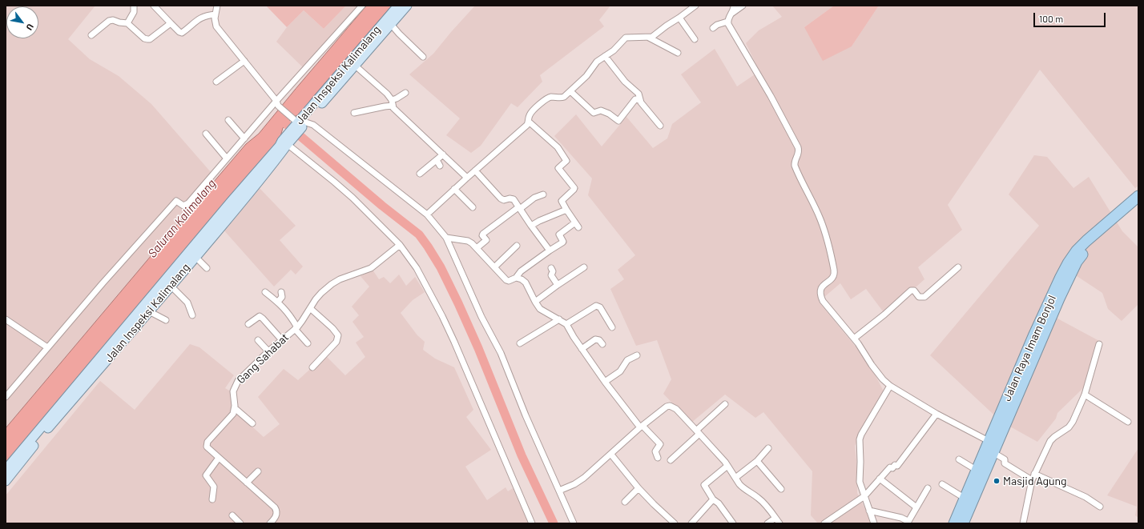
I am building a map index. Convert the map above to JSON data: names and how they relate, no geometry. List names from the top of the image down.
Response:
{
  "streets": {
    "highway": ["Jalan Raya Imam Bonjol"],
    "main road": ["Jalan Inspeksi Kalimalang"],
    "street": ["Gang Sahabat"]
  },
  "water": ["Saluran Kalimalang"],
  "places": ["Masjid Agung"],
  "scale_bar": "100 m",
  "north": "bottom right"
}
